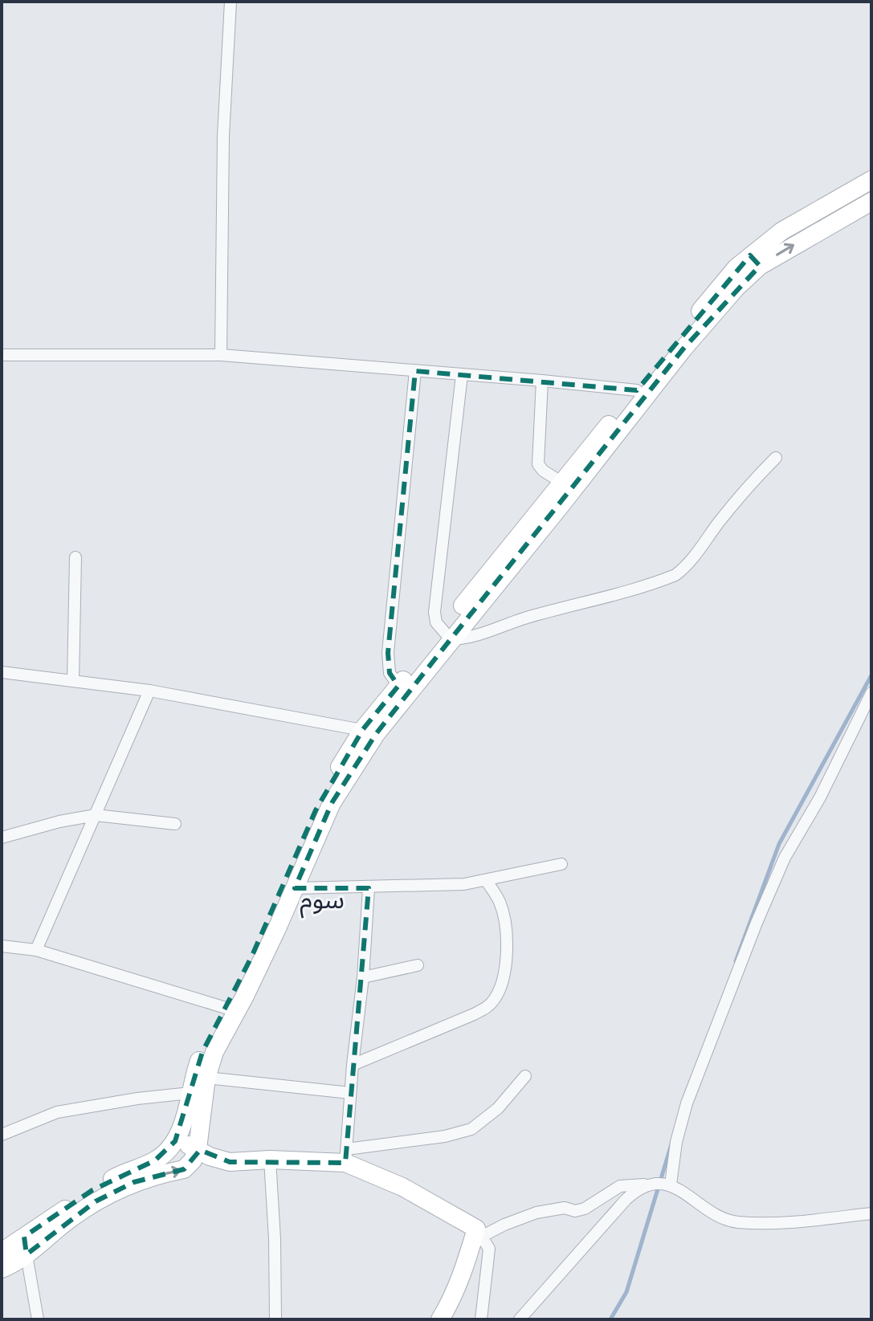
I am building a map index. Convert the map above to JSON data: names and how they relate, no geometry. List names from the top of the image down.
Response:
{
  "districts": ["سوم"]
}
